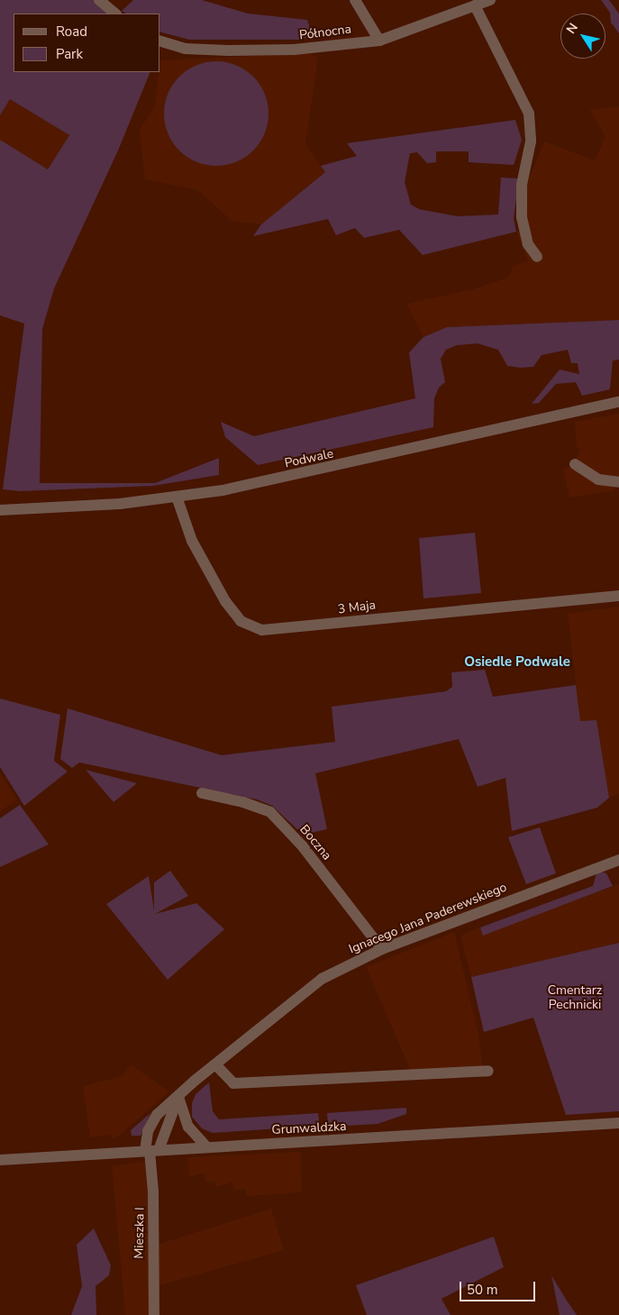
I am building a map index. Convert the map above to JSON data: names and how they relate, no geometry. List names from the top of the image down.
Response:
{
  "streets": {
    "street": [
      "Północna",
      "Podwale",
      "3 Maja",
      "Boczna",
      "Ignacego Jana Paderewskiego",
      "Grunwaldzka",
      "Mieszka I"
    ]
  },
  "crossings": [
    ["Podwale", "3 Maja"],
    ["Boczna", "Ignacego Jana Paderewskiego"],
    ["Ignacego Jana Paderewskiego", "Grunwaldzka"],
    ["Ignacego Jana Paderewskiego", "Mieszka I"],
    ["Grunwaldzka", "Mieszka I"]
  ],
  "districts": ["Osiedle Podwale"],
  "parks": ["Cmentarz Pechnicki"],
  "legend": ["Road", "Park"],
  "scale_bar": "50 m",
  "north": "top left"
}
